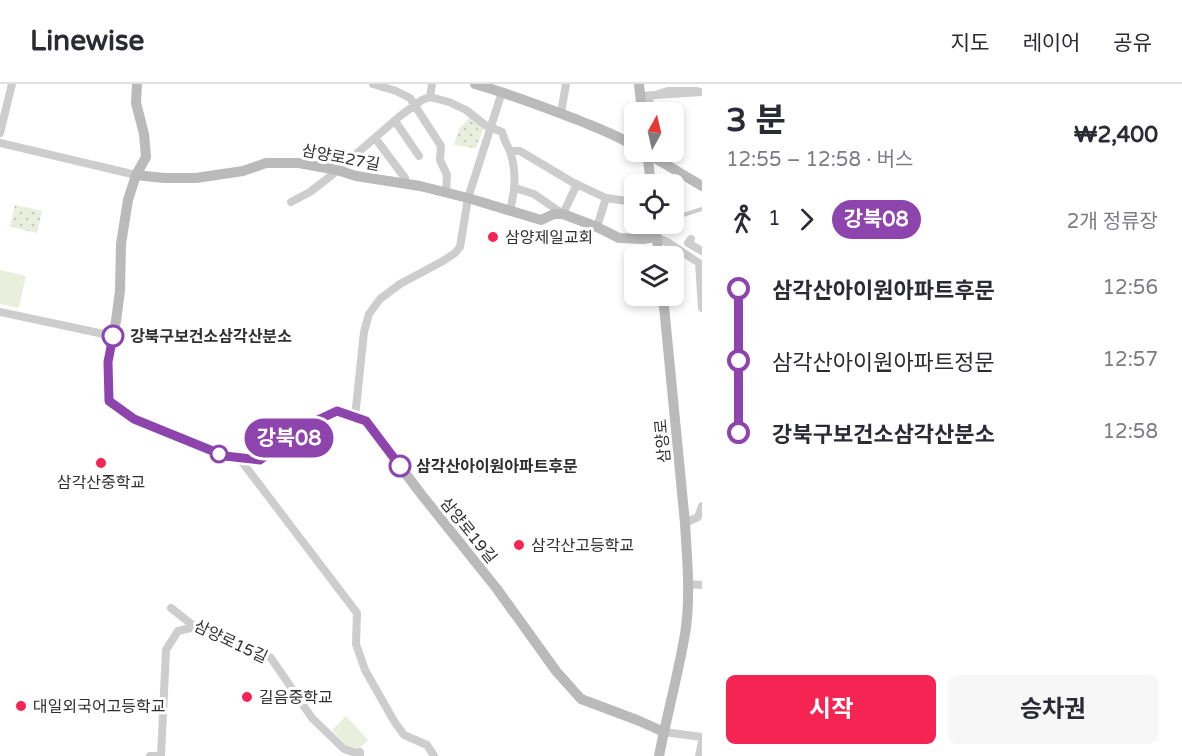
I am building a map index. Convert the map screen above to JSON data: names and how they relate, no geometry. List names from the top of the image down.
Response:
{
  "streets": {
    "street": [
      "삼양로27길",
      "삼양로",
      "삼양로19길",
      "삼양로15길"
    ]
  },
  "crossings": [
    ["삼양로", "삼양로19길"]
  ],
  "places": [
    "삼양제일교회",
    "강북구보건소삼각산분소",
    "삼각산중학교",
    "삼각산아이원아파트후문",
    "삼각산고등학교",
    "길음중학교",
    "대일외국어고등학교"
  ],
  "lines": ["bus line 강북08"],
  "north": "top",
  "page": {
    "header": "Linewise",
    "nav": ["지도", "레이어", "공유"],
    "on_map": "강북08",
    "heading": ["3 분", "12:55 – 12:58 · 버스", "₩2,400"],
    "legs": ["1", "강북08", "2개 정류장"],
    "list": [
      {
        "name": "삼각산아이원아파트후문",
        "value": "12:56"
      },
      {
        "name": "삼각산아이원아파트정문",
        "value": "12:57"
      },
      {
        "name": "강북구보건소삼각산분소",
        "value": "12:58"
      }
    ],
    "buttons": ["시작", "승차권"]
  }
}
